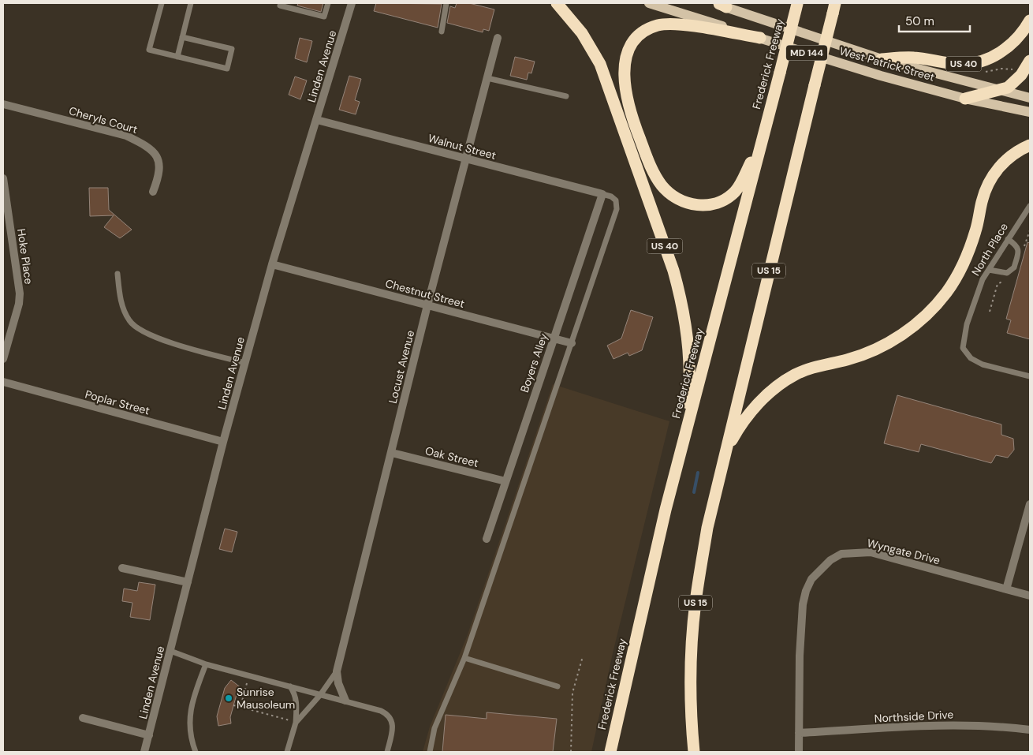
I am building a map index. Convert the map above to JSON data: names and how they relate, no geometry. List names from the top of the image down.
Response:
{
  "streets": {
    "highway": ["Frederick Freeway", "US 40", "US 15"],
    "main road": ["MD 144", "West Patrick Street"],
    "street": [
      "Linden Avenue",
      "Cheryls Court",
      "Walnut Street",
      "Hoke Place",
      "Chestnut Street",
      "Boyers Alley",
      "Locust Avenue",
      "Poplar Street",
      "Oak Street",
      "Wyngate Drive",
      "Northside Drive"
    ],
    "lane": ["North Place"]
  },
  "crossings": [
    ["Frederick Freeway", "US 40"],
    ["West Patrick Street", "US 40"],
    ["Linden Avenue", "Walnut Street"],
    ["Linden Avenue", "Chestnut Street"],
    ["Linden Avenue", "Poplar Street"],
    ["Walnut Street", "Boyers Alley"],
    ["Walnut Street", "Locust Avenue"],
    ["Chestnut Street", "Boyers Alley"],
    ["Chestnut Street", "Locust Avenue"],
    ["Boyers Alley", "Oak Street"],
    ["Locust Avenue", "Oak Street"],
    ["Wyngate Drive", "Northside Drive"]
  ],
  "places": ["Sunrise Mausoleum"],
  "scale_bar": "50 m"
}
